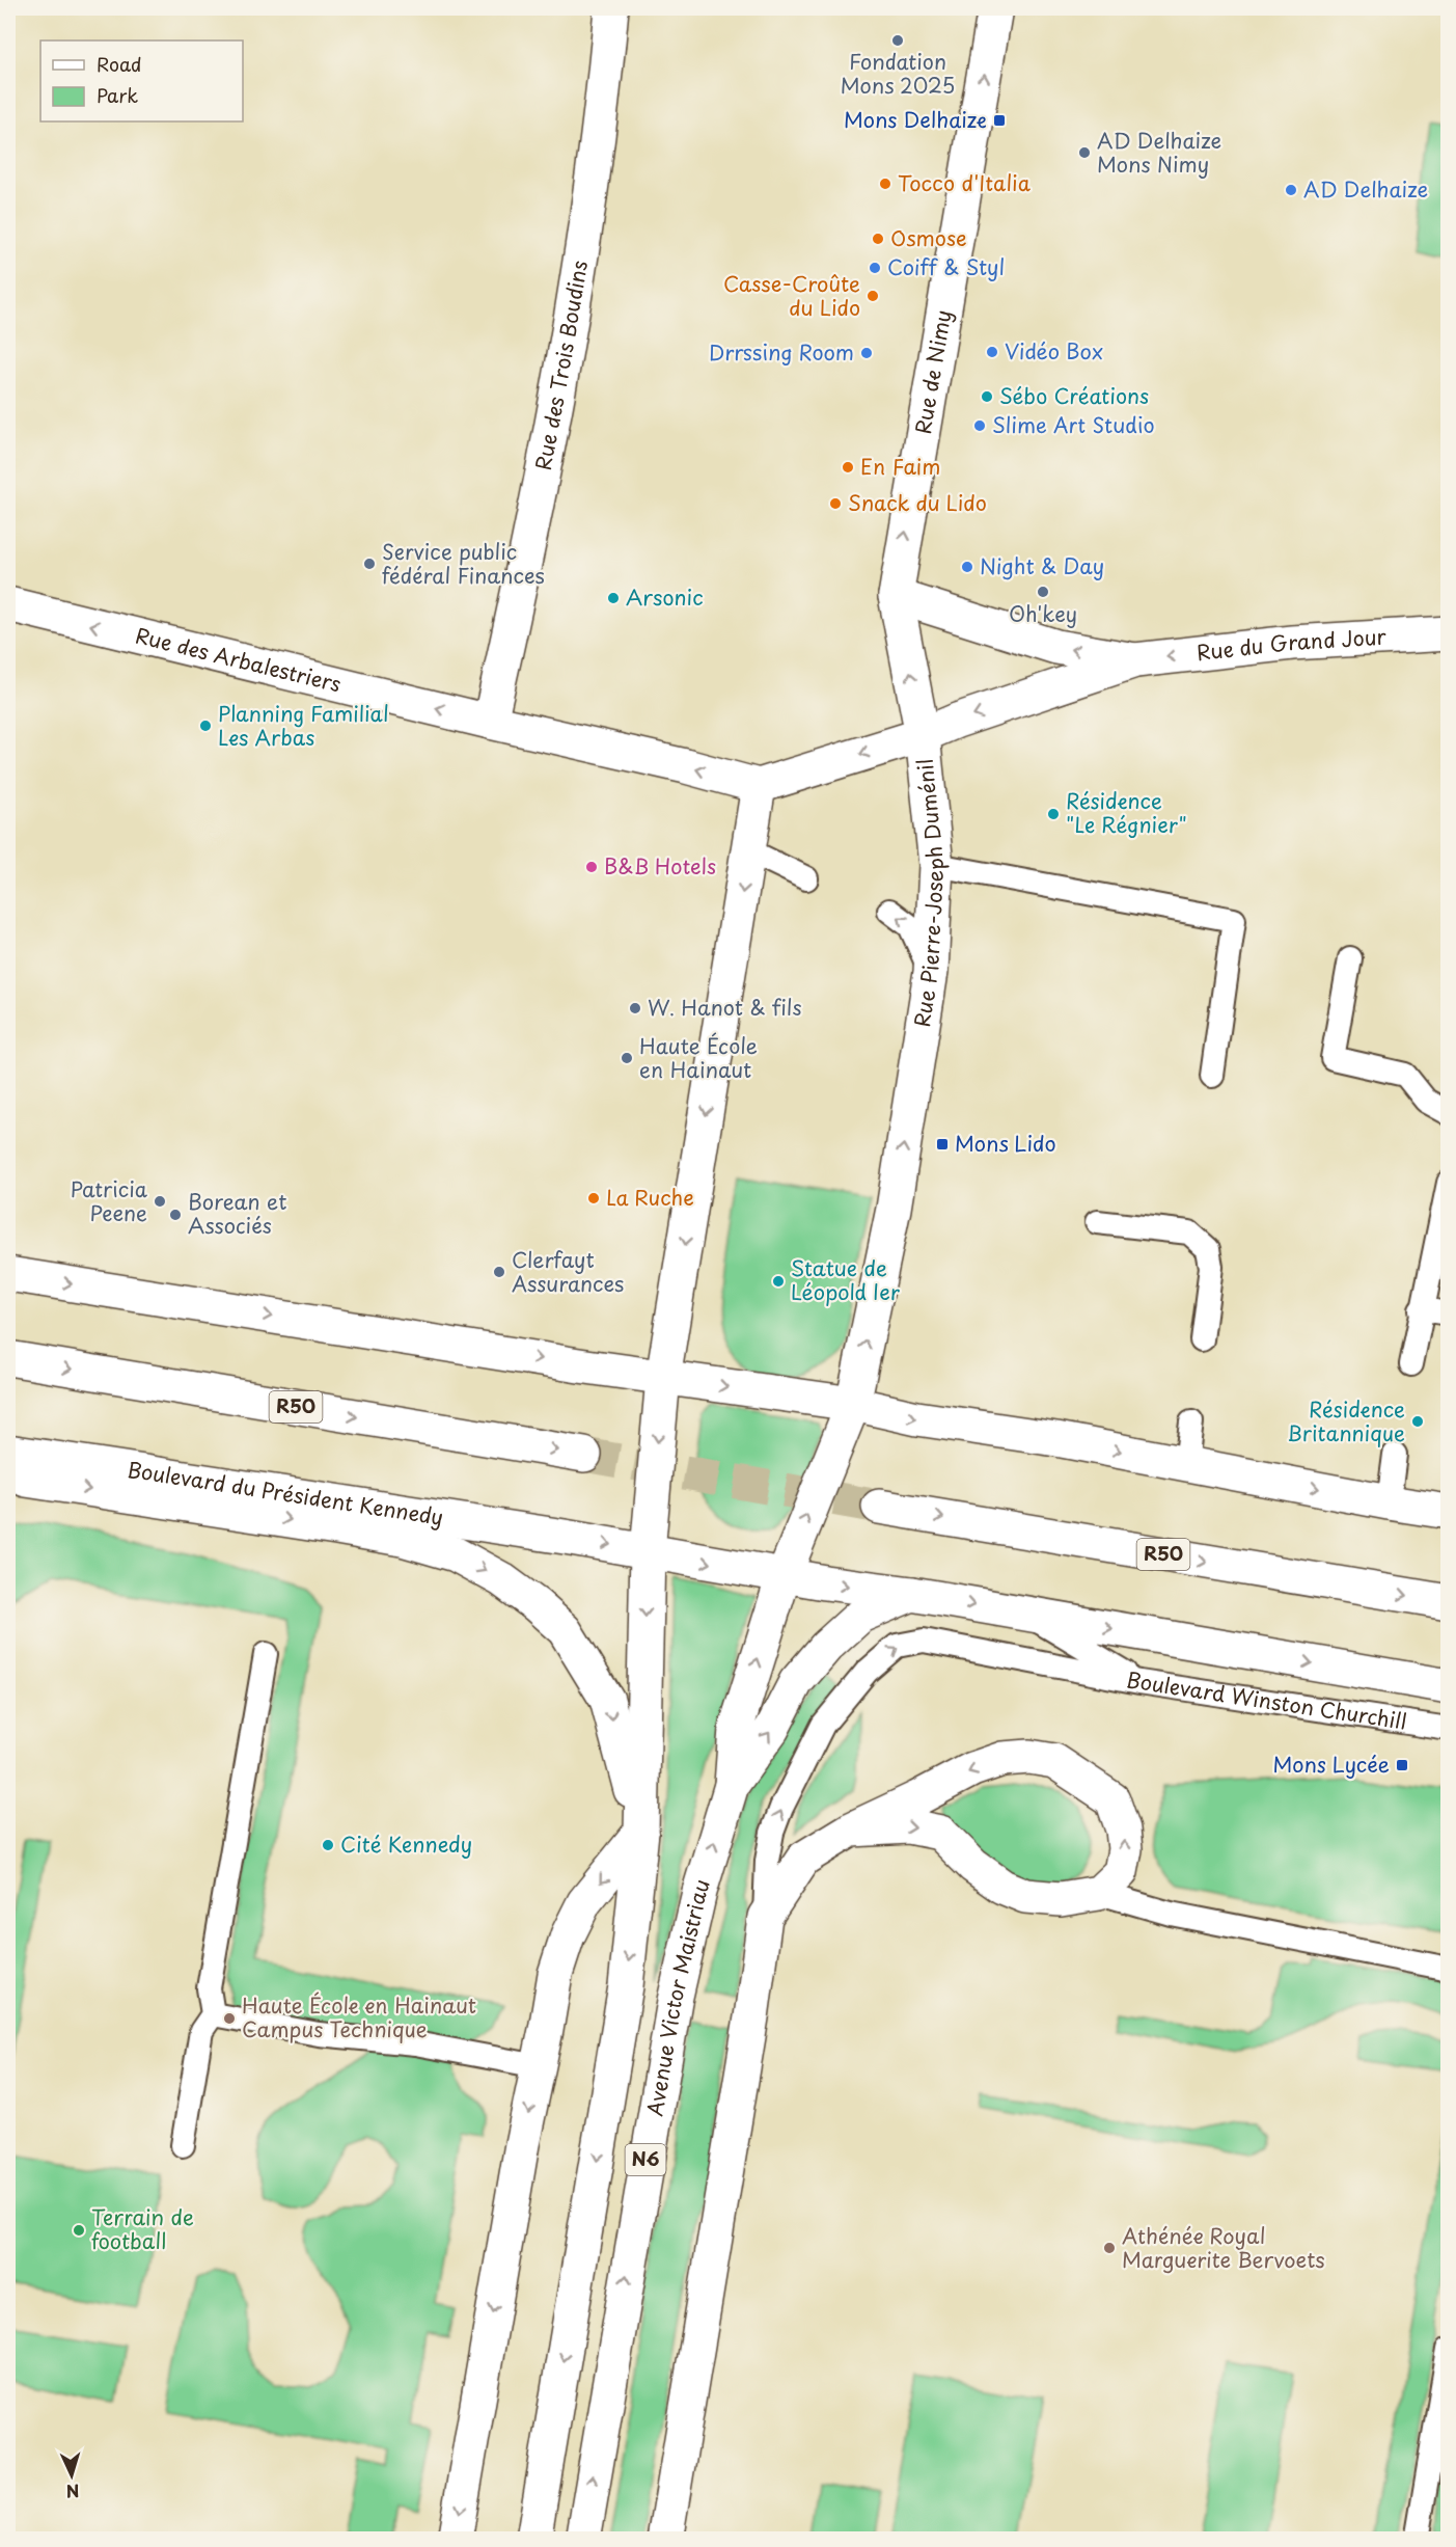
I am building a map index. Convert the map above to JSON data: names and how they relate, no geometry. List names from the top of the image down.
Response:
{
  "streets": {
    "main road": [
      "Rue des Trois Boudins",
      "Rue de Nimy",
      "Rue du Grand Jour",
      "Rue des Arbalestriers",
      "Rue Pierre-Joseph Duménil",
      "R50",
      "Boulevard du Président Kennedy",
      "Avenue Victor Maistriau",
      "N6"
    ],
    "lane": ["Boulevard Winston Churchill"]
  },
  "crossings": [
    ["Rue des Trois Boudins", "Rue des Arbalestriers"],
    ["Rue de Nimy", "Rue du Grand Jour"],
    ["Rue de Nimy", "Rue Pierre-Joseph Duménil"],
    ["Rue du Grand Jour", "Rue Pierre-Joseph Duménil"],
    ["Rue des Arbalestriers", "Rue Pierre-Joseph Duménil"],
    ["Rue Pierre-Joseph Duménil", "Avenue Victor Maistriau"],
    ["Boulevard du Président Kennedy", "Boulevard Winston Churchill"],
    ["Boulevard du Président Kennedy", "Avenue Victor Maistriau"],
    ["Boulevard du Président Kennedy", "N6"]
  ],
  "one_way": ["Rue de Nimy", "Rue du Grand Jour", "Rue des Arbalestriers"],
  "places": {
    "other": [
      "Fondation Mons 2025",
      "AD Delhaize Mons Nimy",
      "Tocco d'Italia",
      "AD Delhaize",
      "Osmose",
      "Coiff & Styl",
      "Casse-Croûte du Lido",
      "Vidéo Box",
      "Drrssing Room",
      "Sébo Créations",
      "Slime Art Studio",
      "En Faim",
      "Snack du Lido",
      "Service public fédéral Finances",
      "Night & Day",
      "Oh'key",
      "Arsonic",
      "Planning Familial Les Arbas",
      "Résidence \"Le Régnier\"",
      "B&B Hotels",
      "W. Hanot & fils",
      "Haute École en Hainaut",
      "La Ruche",
      "Patricia Peene",
      "Borean et Associés",
      "Clerfayt Assurances",
      "Statue de Léopold Ier",
      "Résidence Britannique",
      "Cité Kennedy",
      "Haute École en Hainaut Campus Technique",
      "Terrain de football",
      "Athénée Royal Marguerite Bervoets"
    ],
    "transit": ["Mons Delhaize", "Mons Lido", "Mons Lycée"]
  },
  "legend": ["Road", "Park"],
  "north": "bottom"
}
